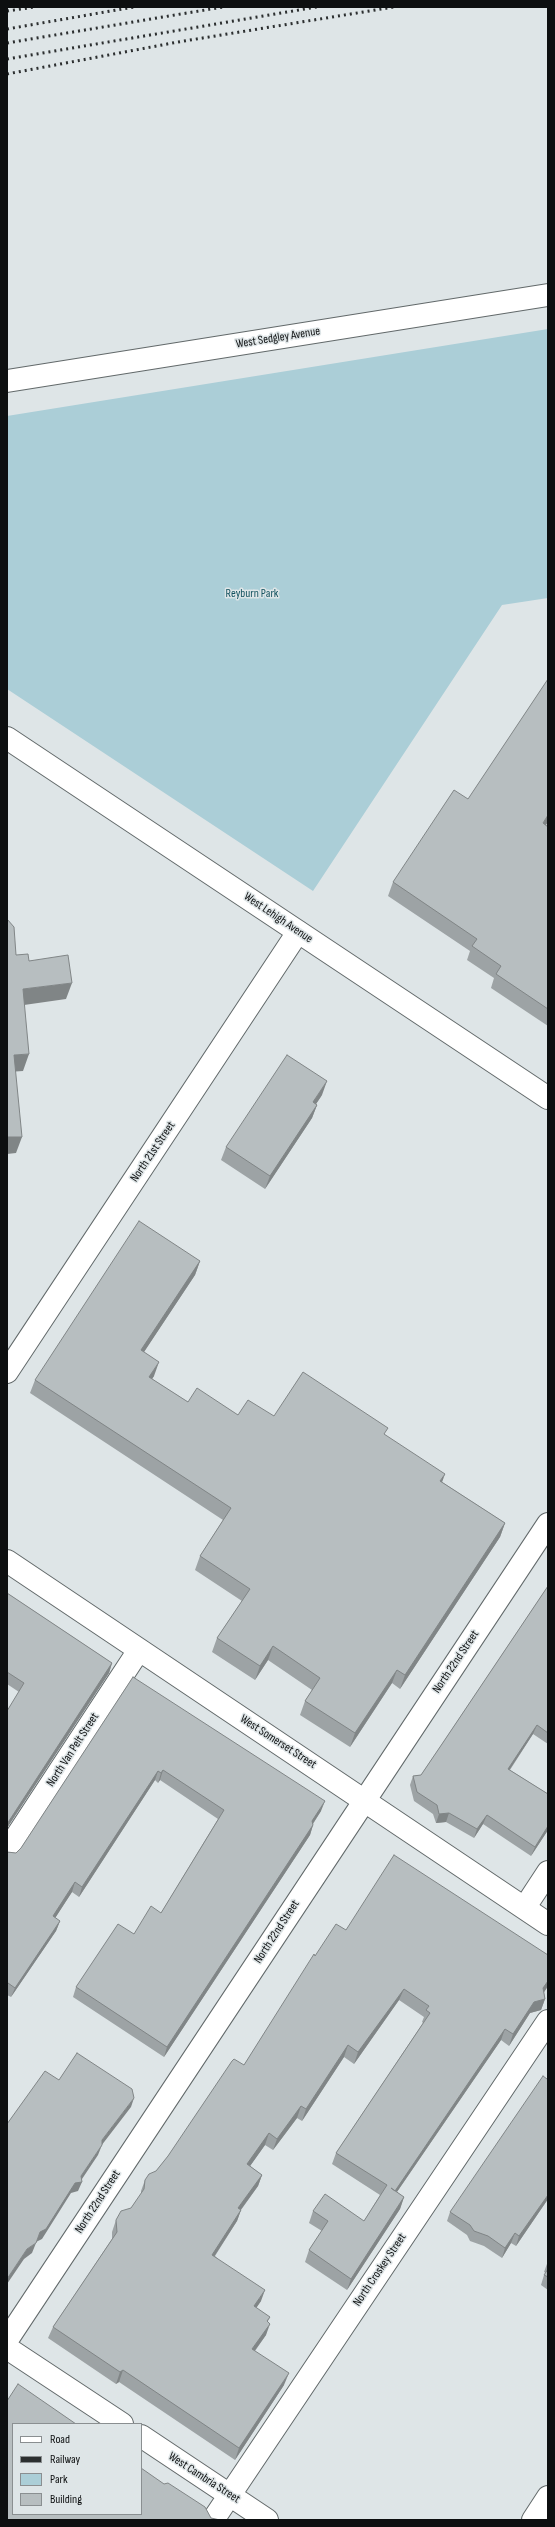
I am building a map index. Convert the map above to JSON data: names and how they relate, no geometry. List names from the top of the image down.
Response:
{
  "streets": {
    "street": [
      "West Sedgley Avenue",
      "West Lehigh Avenue",
      "North 21st Street",
      "North 22nd Street",
      "West Somerset Street",
      "North Van Pelt Street",
      "North Croskey Street",
      "West Cambria Street"
    ]
  },
  "crossings": [
    ["West Lehigh Avenue", "North 21st Street"],
    ["North 22nd Street", "West Somerset Street"],
    ["West Somerset Street", "North Van Pelt Street"],
    ["North Croskey Street", "West Cambria Street"]
  ],
  "parks": ["Reyburn Park"],
  "legend": [
    "Road",
    "Railway",
    "Park",
    "Building"
  ]
}
